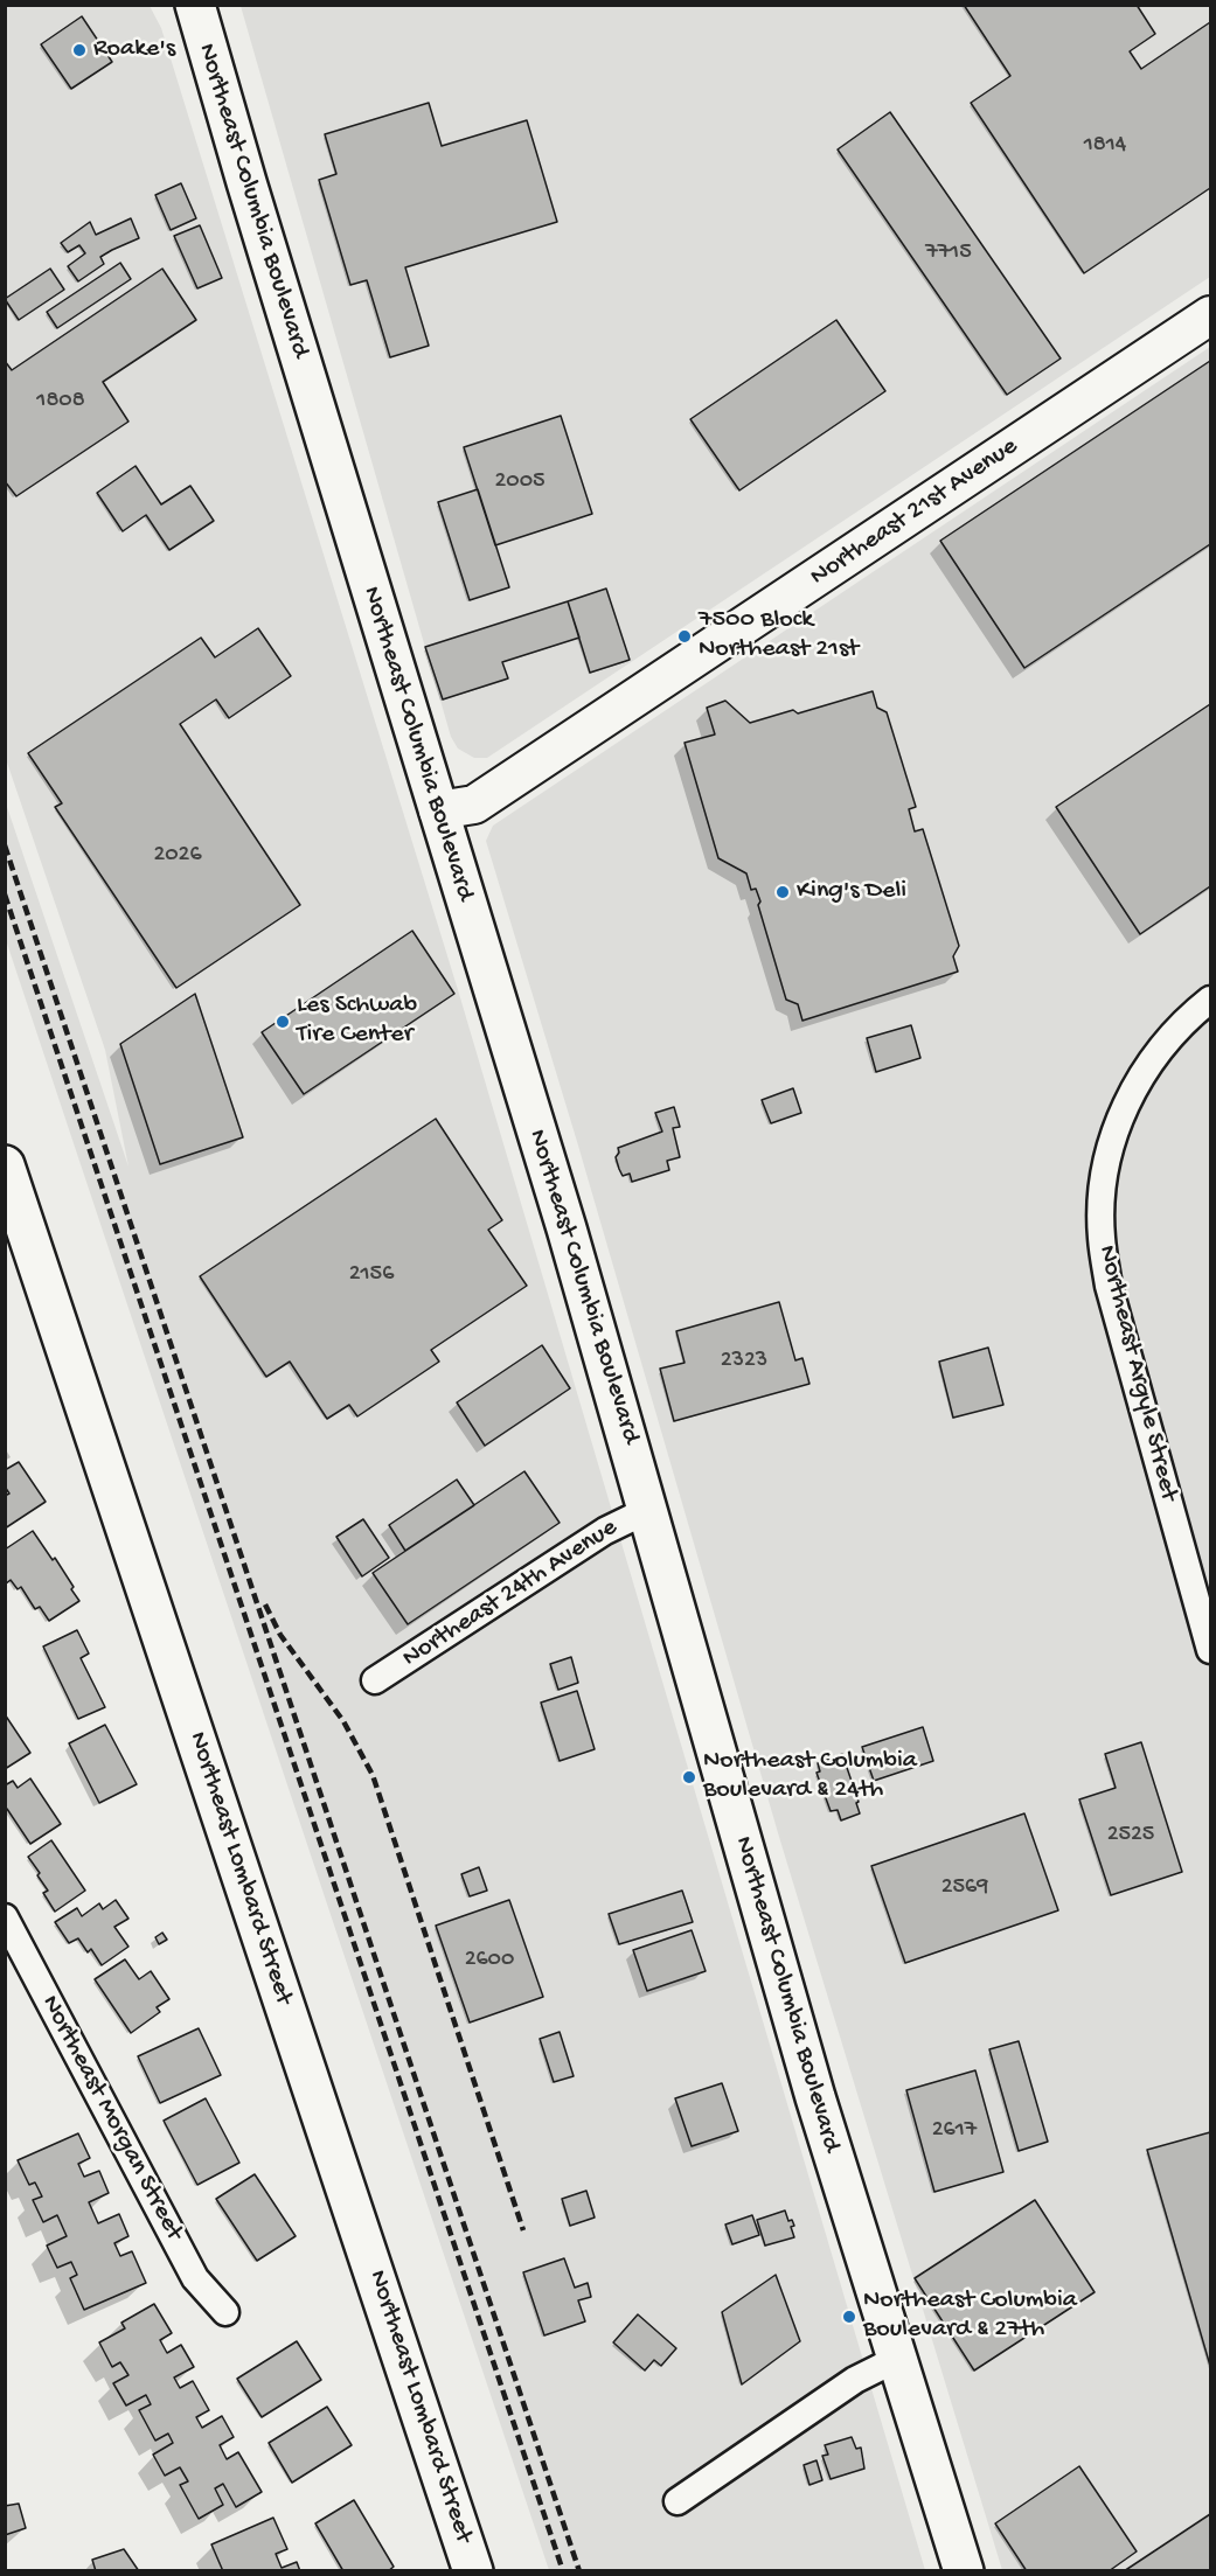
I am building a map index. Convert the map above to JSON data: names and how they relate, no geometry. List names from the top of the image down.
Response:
{
  "streets": {
    "main road": ["Northeast Columbia Boulevard", "Northeast Lombard Street"],
    "street": [
      "Northeast 21st Avenue",
      "Northeast Argyle Street",
      "Northeast 24th Avenue",
      "Northeast Morgan Street"
    ]
  },
  "crossings": [
    ["Northeast Columbia Boulevard", "Northeast 21st Avenue"],
    ["Northeast Columbia Boulevard", "Northeast 24th Avenue"]
  ],
  "places": [
    "Roake's",
    "7500 Block Northeast 21st",
    "King's Deli",
    "Les Schwab Tire Center",
    "Northeast Columbia Boulevard & 24th",
    "Northeast Columbia Boulevard & 27th"
  ],
  "house_numbers": [
    "1814",
    "7715",
    "1808",
    "2005",
    "2026",
    "2156",
    "2323",
    "2525",
    "2569",
    "2600",
    "2617"
  ]
}
